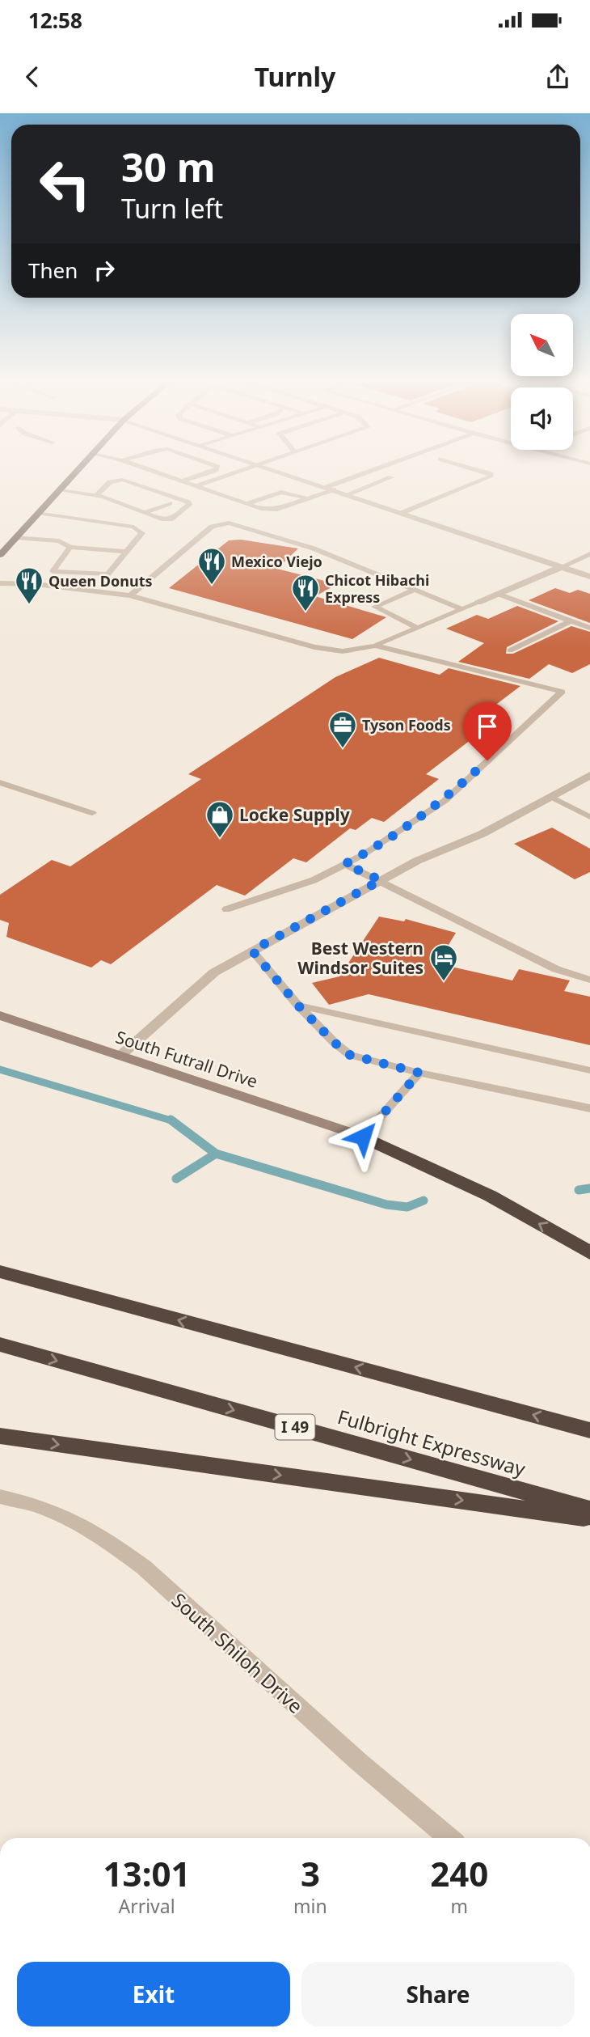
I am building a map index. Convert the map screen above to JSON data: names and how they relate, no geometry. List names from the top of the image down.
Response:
{
  "streets": {
    "highway": ["I 49", "Fulbright Expressway"],
    "main road": ["South Futrall Drive"],
    "street": ["South Shiloh Drive"]
  },
  "places": {
    "restaurant": ["Mexico Viejo", "Queen Donuts", "Chicot Hibachi Express"],
    "office": ["Tyson Foods"],
    "shop": ["Locke Supply"],
    "hotel": ["Best Western Windsor Suites"]
  },
  "north": "top left",
  "page": {
    "status": "12:58",
    "header": "Turnly",
    "turn": ["30 m", "Turn left"],
    "then": "Then",
    "eta": [
      "13:01",
      "Arrival",
      "3",
      "min",
      "240",
      "m"
    ],
    "buttons": ["Exit", "Share"]
  }
}
